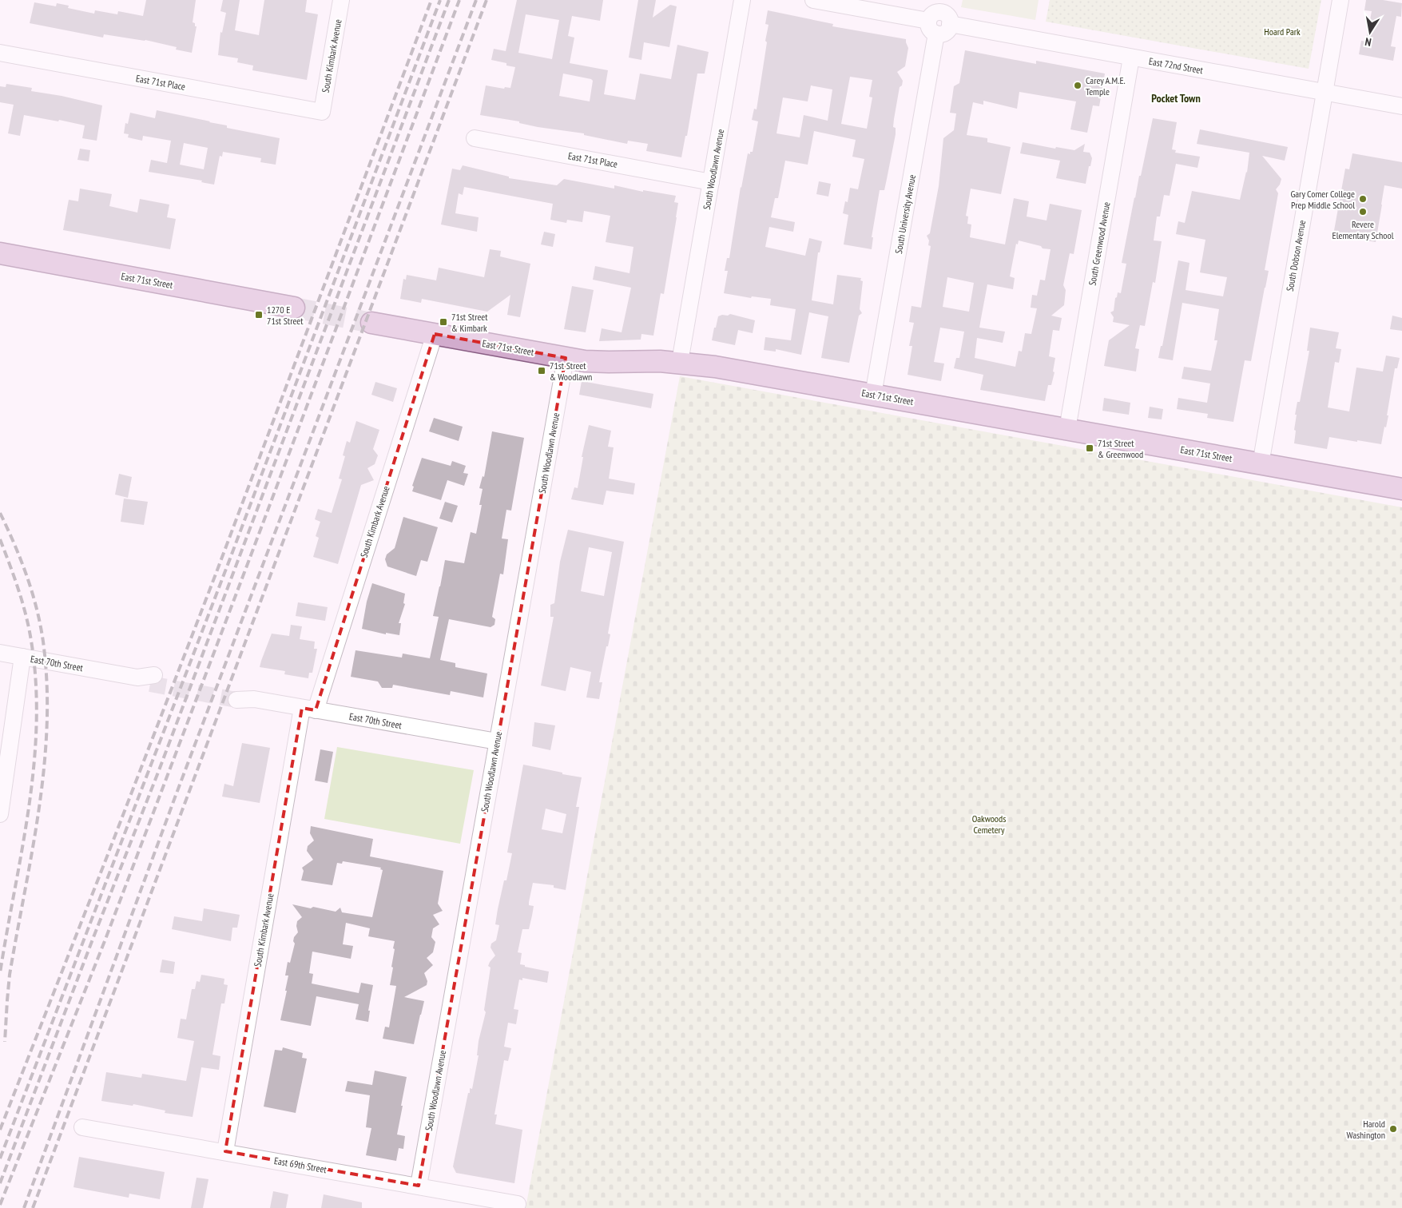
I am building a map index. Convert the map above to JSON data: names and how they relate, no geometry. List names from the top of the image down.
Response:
{
  "streets": {
    "main road": ["East 71st Street"],
    "street": [
      "South Kimbark Avenue",
      "East 72nd Street",
      "East 71st Place",
      "South Woodlawn Avenue",
      "South University Avenue",
      "South Greenwood Avenue",
      "South Dobson Avenue",
      "East 70th Street",
      "East 69th Street"
    ]
  },
  "crossings": [
    ["South Kimbark Avenue", "East 71st Place"],
    ["South Kimbark Avenue", "East 71st Street"],
    ["South Kimbark Avenue", "East 70th Street"],
    ["South Kimbark Avenue", "East 69th Street"],
    ["East 72nd Street", "South University Avenue"],
    ["East 72nd Street", "South Greenwood Avenue"],
    ["East 72nd Street", "South Dobson Avenue"],
    ["East 71st Place", "South Woodlawn Avenue"],
    ["South Woodlawn Avenue", "East 71st Street"],
    ["South Woodlawn Avenue", "East 70th Street"],
    ["South Woodlawn Avenue", "East 69th Street"],
    ["South University Avenue", "East 71st Street"],
    ["South Greenwood Avenue", "East 71st Street"],
    ["South Dobson Avenue", "East 71st Street"]
  ],
  "districts": ["Pocket Town"],
  "parks": ["Hoard Park", "Oakwoods Cemetery"],
  "places": {
    "other": [
      "Carey A.M.E. Temple",
      "Gary Comer College Prep Middle School",
      "Revere Elementary School",
      "Harold Washington"
    ],
    "transit": [
      "1270 E 71st Street",
      "71st Street & Kimbark",
      "71st Street & Woodlawn",
      "71st Street & Greenwood"
    ]
  },
  "north": "bottom"
}
